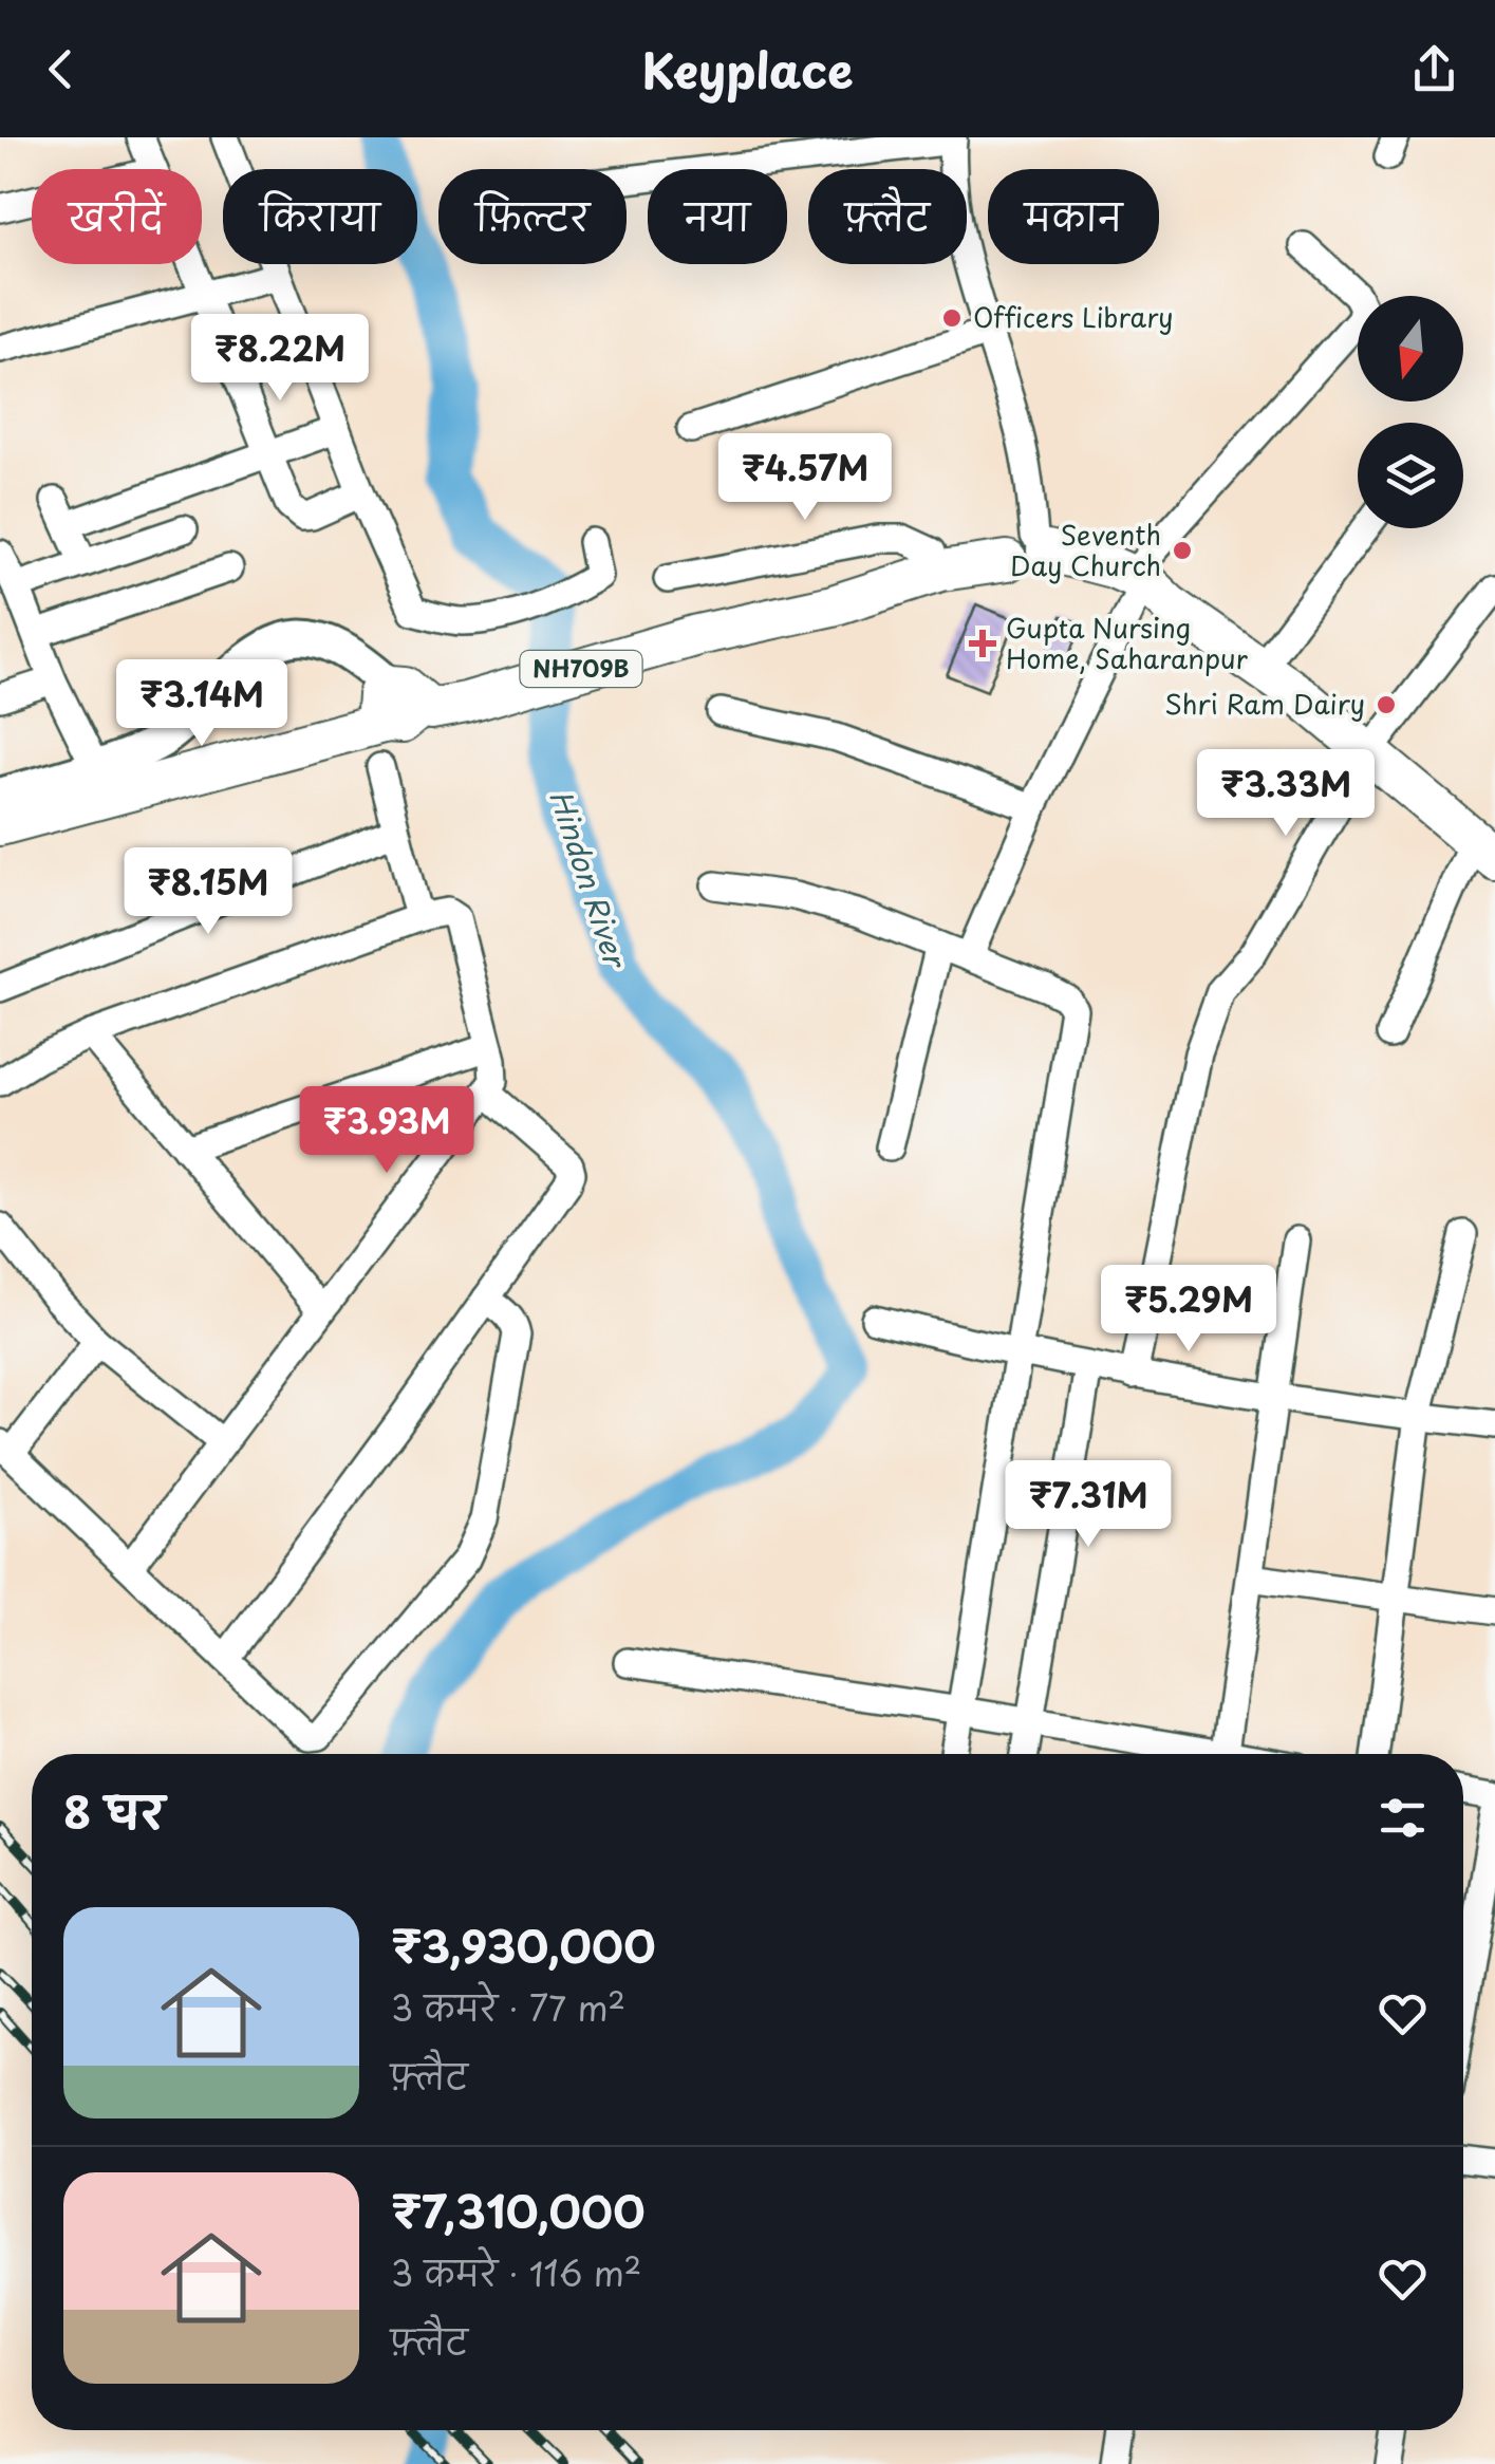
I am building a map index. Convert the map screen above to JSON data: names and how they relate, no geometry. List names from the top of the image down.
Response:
{
  "streets": {
    "highway": ["NH709B"]
  },
  "water": ["Hindon River"],
  "places": {
    "other": ["Officers Library", "Seventh Day Church", "Shri Ram Dairy"],
    "health": ["Gupta Nursing Home, Saharanpur"]
  },
  "north": "bottom",
  "page": {
    "header": "Keyplace",
    "chip": [
      "खरीदें",
      "किराया",
      "फ़िल्टर",
      "नया",
      "फ़्लैट",
      "मकान"
    ],
    "price": [
      "₹8.22M",
      "₹4.57M",
      "₹3.14M",
      "₹3.33M",
      "₹8.15M",
      "₹3.93M",
      "₹5.29M",
      "₹7.31M"
    ],
    "heading": "8 घर",
    "list": [
      {
        "name": "₹3,930,000",
        "note": "3 कमरे · 77 m² · फ़्लैट"
      },
      {
        "name": "₹7,310,000",
        "note": "3 कमरे · 116 m² · फ़्लैट"
      }
    ]
  }
}
